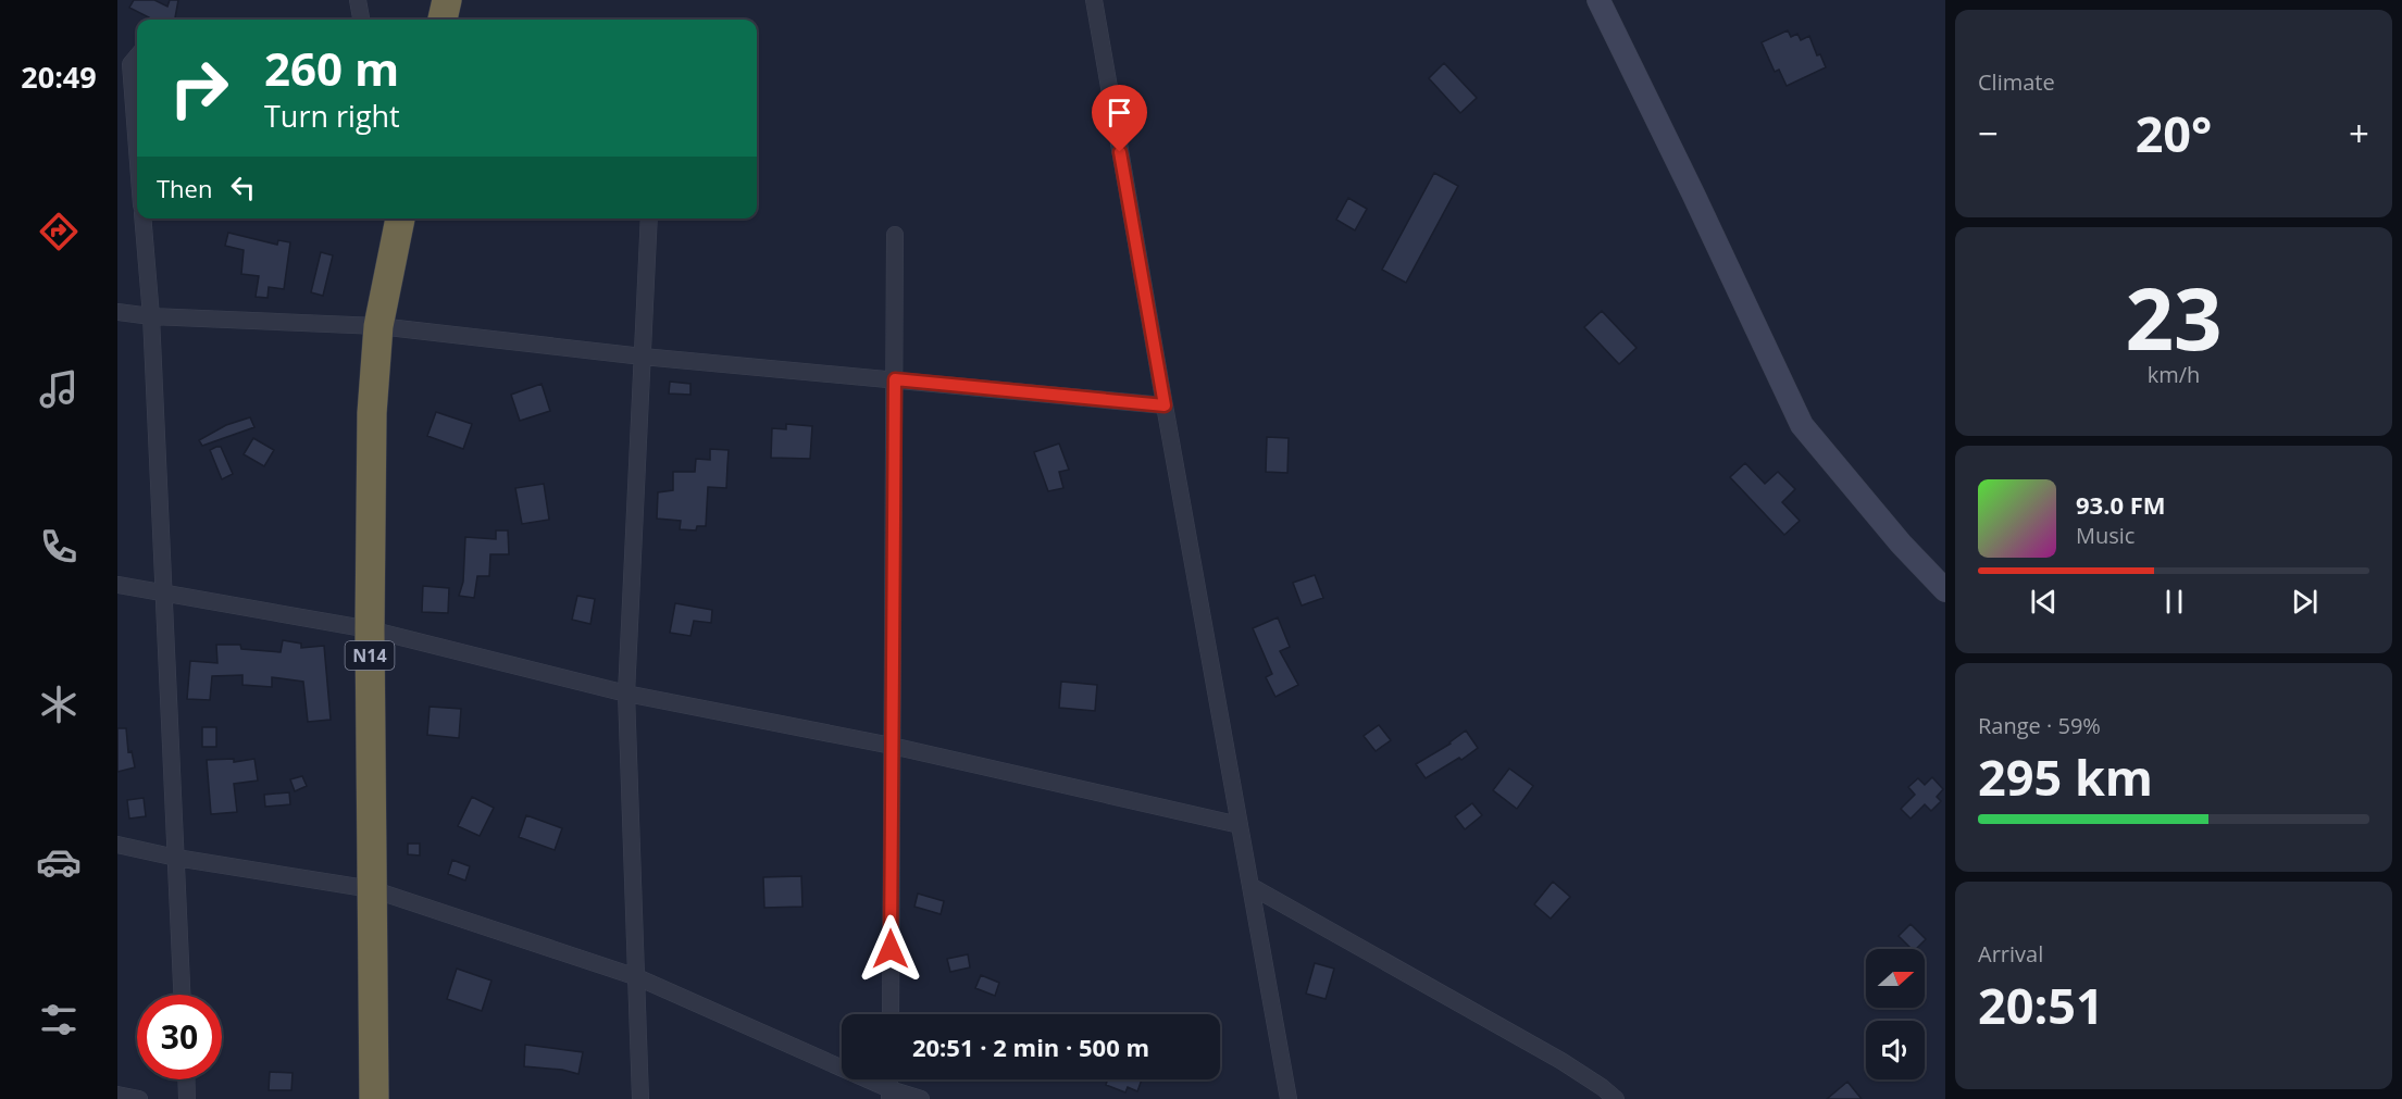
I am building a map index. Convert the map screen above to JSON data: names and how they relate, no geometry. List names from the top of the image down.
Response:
{
  "streets": {
    "highway": ["N14"]
  },
  "north": "right",
  "page": {
    "tabs": "20:49",
    "tile": [
      "Climate",
      ["23", "km/h"],
      ["Range · 59%", "295 km"],
      ["Arrival", "20:51"]
    ],
    "turn": ["260 m", "Turn right"],
    "heat": ["−", "20°", "+"],
    "then": "Then",
    "song": ["93.0 FM", "Music"],
    "limit": "30",
    "trip": "20:51 · 2 min · 500 m"
  }
}
